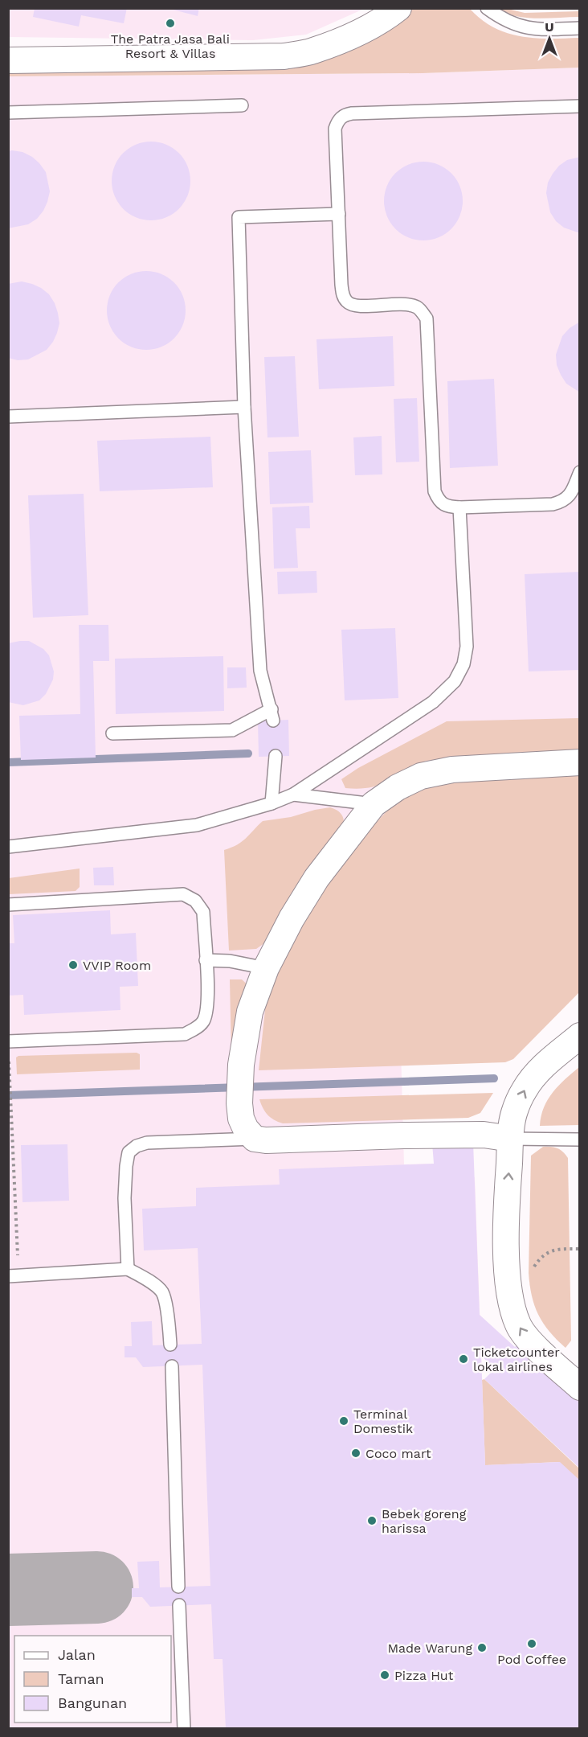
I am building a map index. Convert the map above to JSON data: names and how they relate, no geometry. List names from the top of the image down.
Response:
{
  "places": [
    "The Patra Jasa Bali Resort & Villas",
    "VVIP Room",
    "Ticketcounter lokal airlines",
    "Terminal Domestik",
    "Coco mart",
    "Bebek goreng harissa",
    "Pod Coffee",
    "Made Warung",
    "Pizza Hut"
  ],
  "legend": ["Jalan", "Taman", "Bangunan"],
  "north": "top"
}
